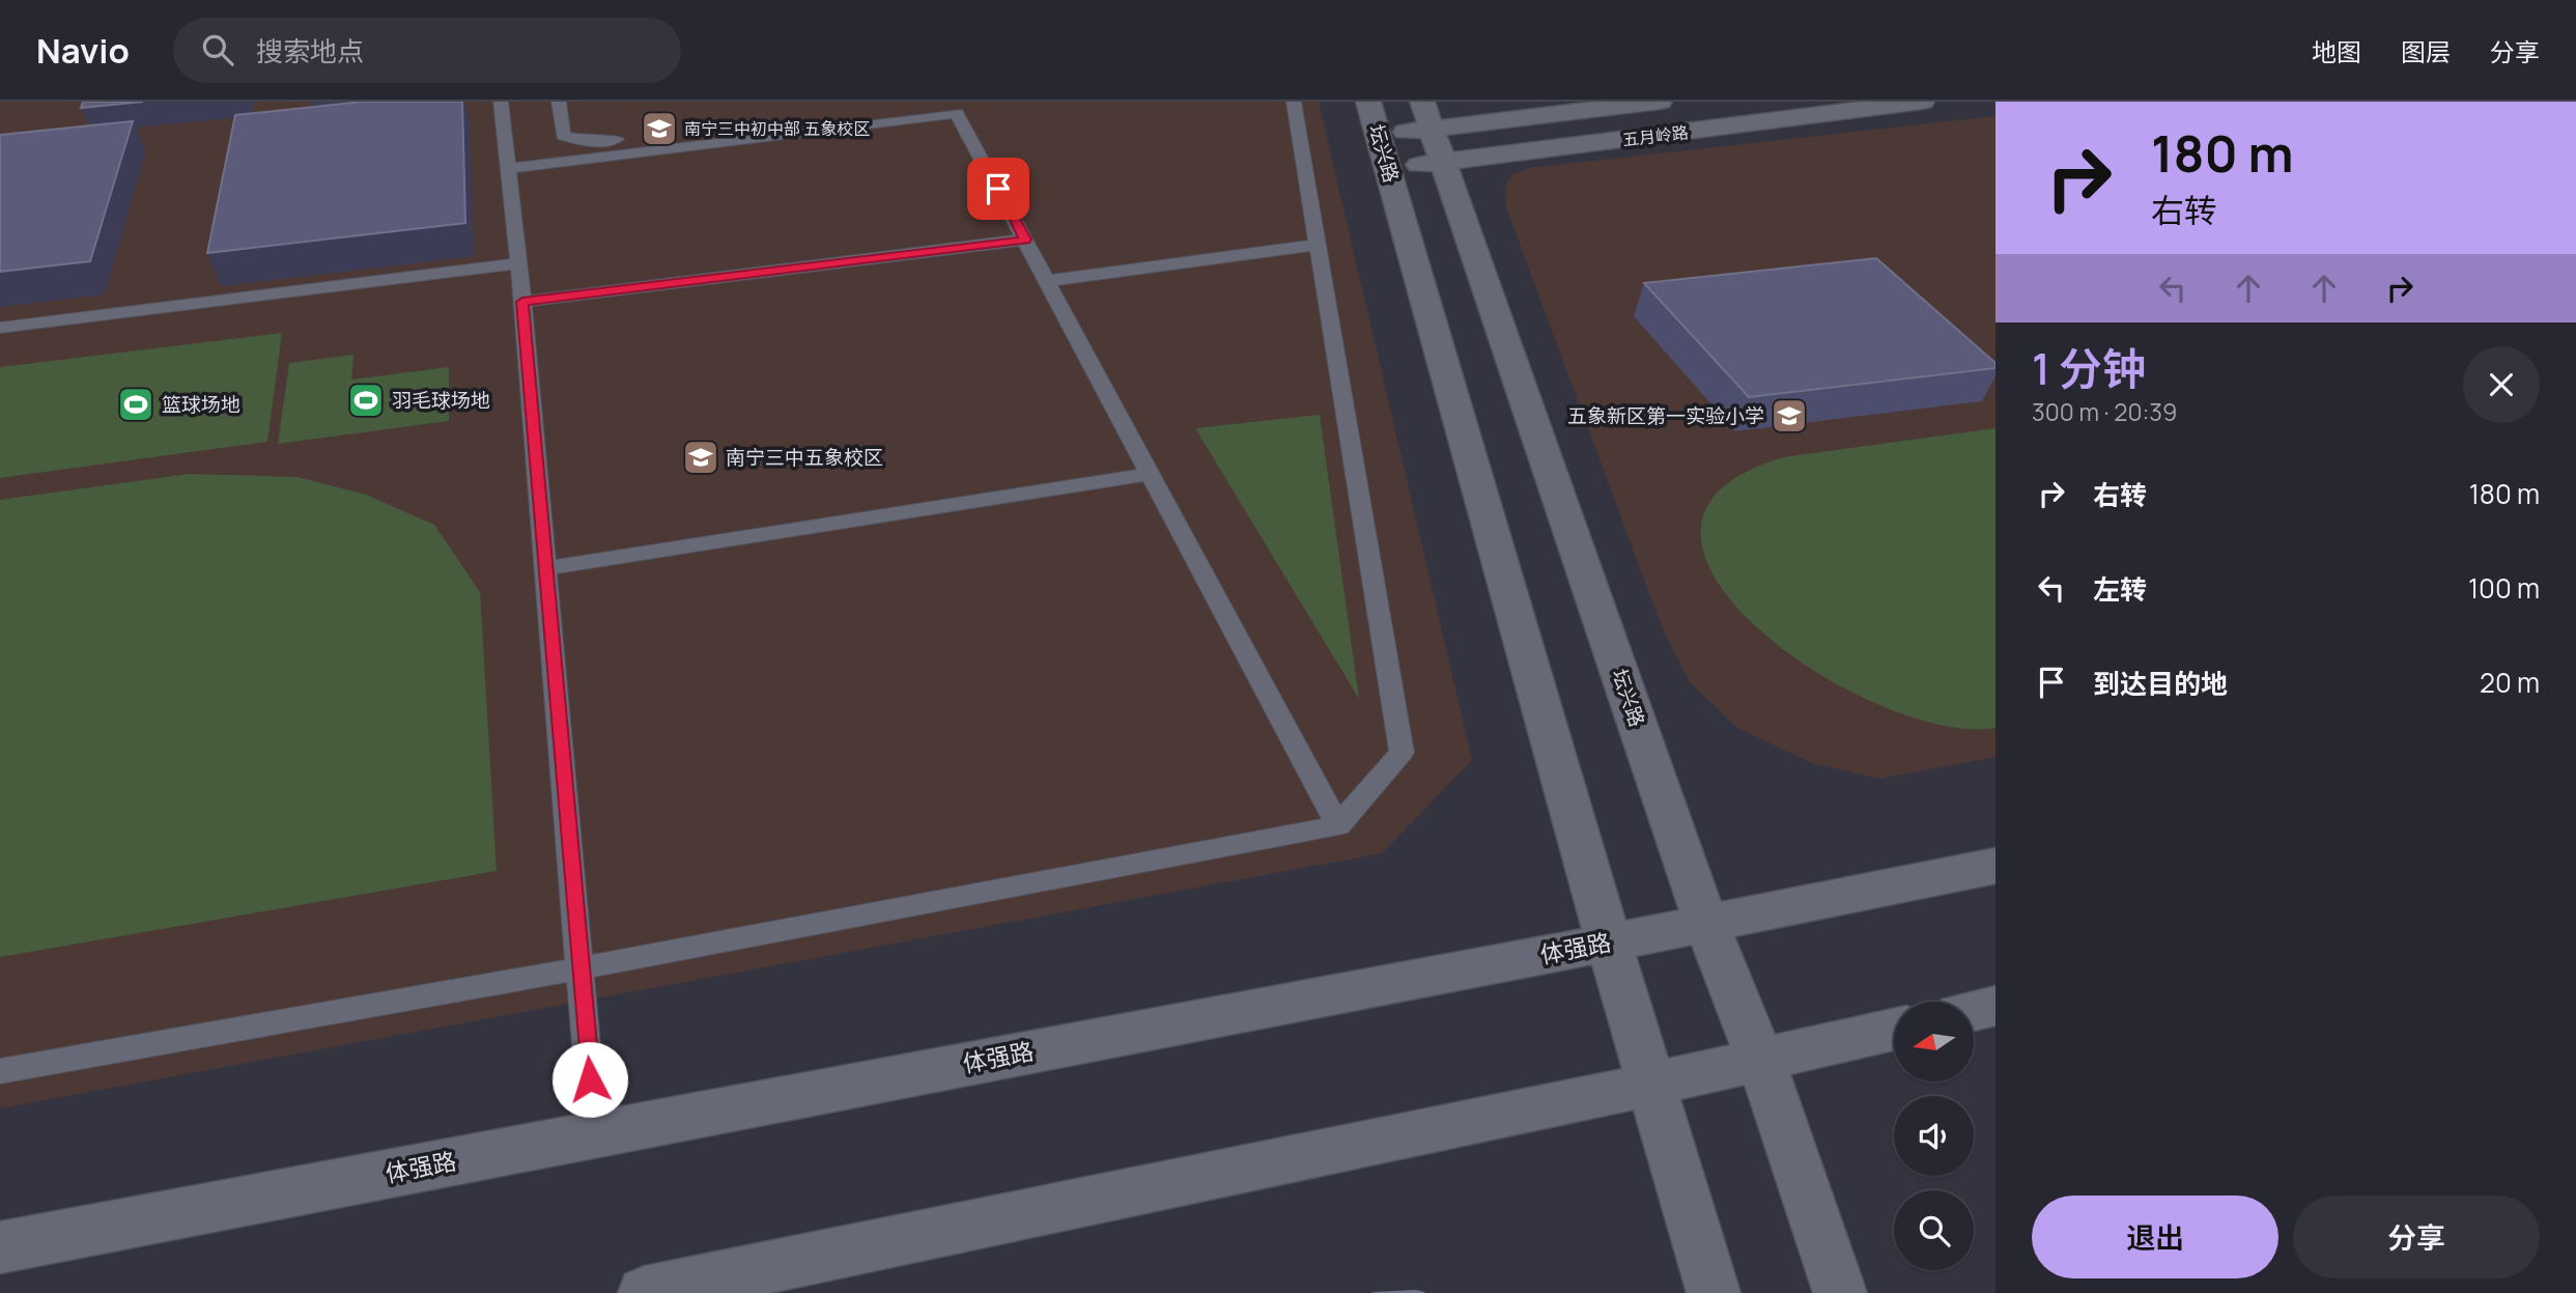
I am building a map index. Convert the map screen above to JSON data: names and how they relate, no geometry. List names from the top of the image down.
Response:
{
  "streets": {
    "street": ["五月岭路", "坛兴路", "体强路"]
  },
  "crossings": [
    ["五月岭路", "坛兴路"],
    ["坛兴路", "体强路"]
  ],
  "places": {
    "school or university": ["南宁三中初中部 五象校区", "五象新区第一实验小学", "南宁三中五象校区"],
    "sports": ["羽毛球场地", "篮球场地"]
  },
  "north": "left",
  "page": {
    "header": "Navio",
    "search": "搜索地点",
    "nav": ["地图", "图层", "分享"],
    "turn": ["180 m", "右转"],
    "heading": ["1 分钟", "300 m · 20:39"],
    "list": [
      {
        "name": "右转",
        "value": "180 m"
      },
      {
        "name": "左转",
        "value": "100 m"
      },
      {
        "name": "到达目的地",
        "value": "20 m"
      }
    ],
    "buttons": ["退出", "分享"]
  }
}
